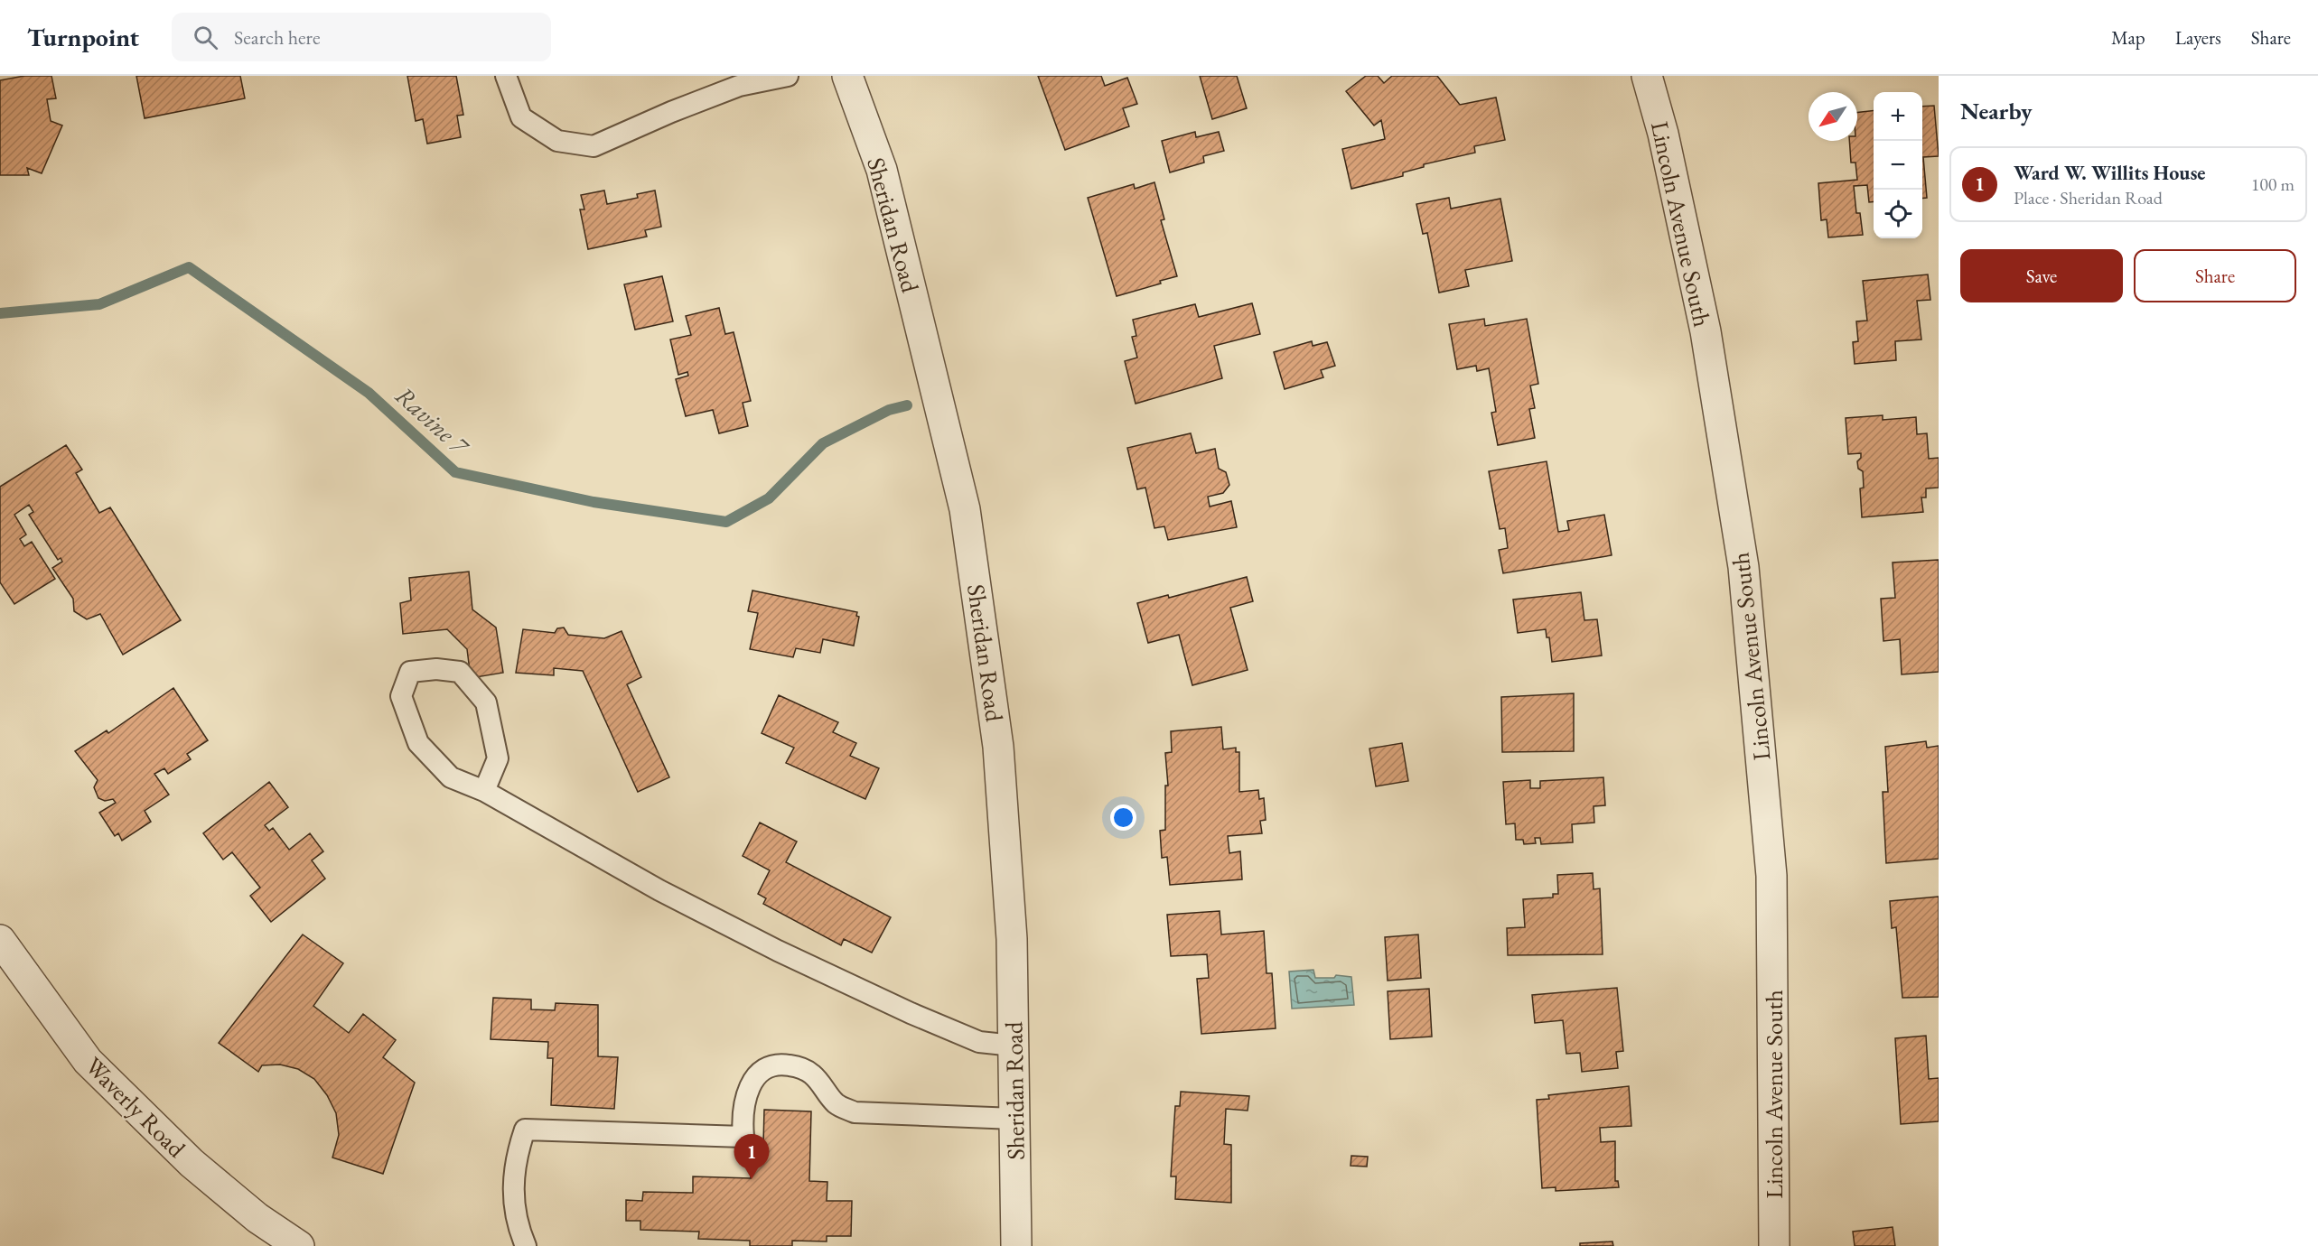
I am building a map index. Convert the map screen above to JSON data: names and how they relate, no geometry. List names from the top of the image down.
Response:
{
  "streets": {
    "street": ["Lincoln Avenue South", "Sheridan Road", "Waverly Road"]
  },
  "water": ["Ravine 7"],
  "north": "bottom left",
  "page": {
    "header": "Turnpoint",
    "search": "Search here",
    "nav": ["Map", "Layers", "Share"],
    "heading": "Nearby",
    "map_buttons": ["+", "−"],
    "list": [
      {
        "mark": "1",
        "name": "Ward W. Willits House",
        "note": "Place · Sheridan Road",
        "value": "100 m"
      }
    ],
    "buttons": ["Save", "Share"],
    "pins": "1"
  }
}
